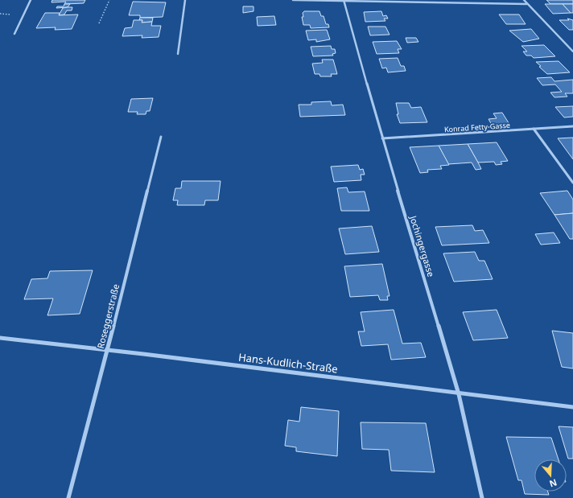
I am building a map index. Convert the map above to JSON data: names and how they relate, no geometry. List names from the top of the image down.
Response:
{
  "streets": {
    "street": [
      "Konrad Fetty-Gasse",
      "Jochingergasse",
      "Roseggerstraße",
      "Hans-Kudlich-Straße"
    ]
  },
  "crossings": [
    ["Konrad Fetty-Gasse", "Jochingergasse"],
    ["Jochingergasse", "Hans-Kudlich-Straße"],
    ["Roseggerstraße", "Hans-Kudlich-Straße"]
  ],
  "north": "bottom"
}
